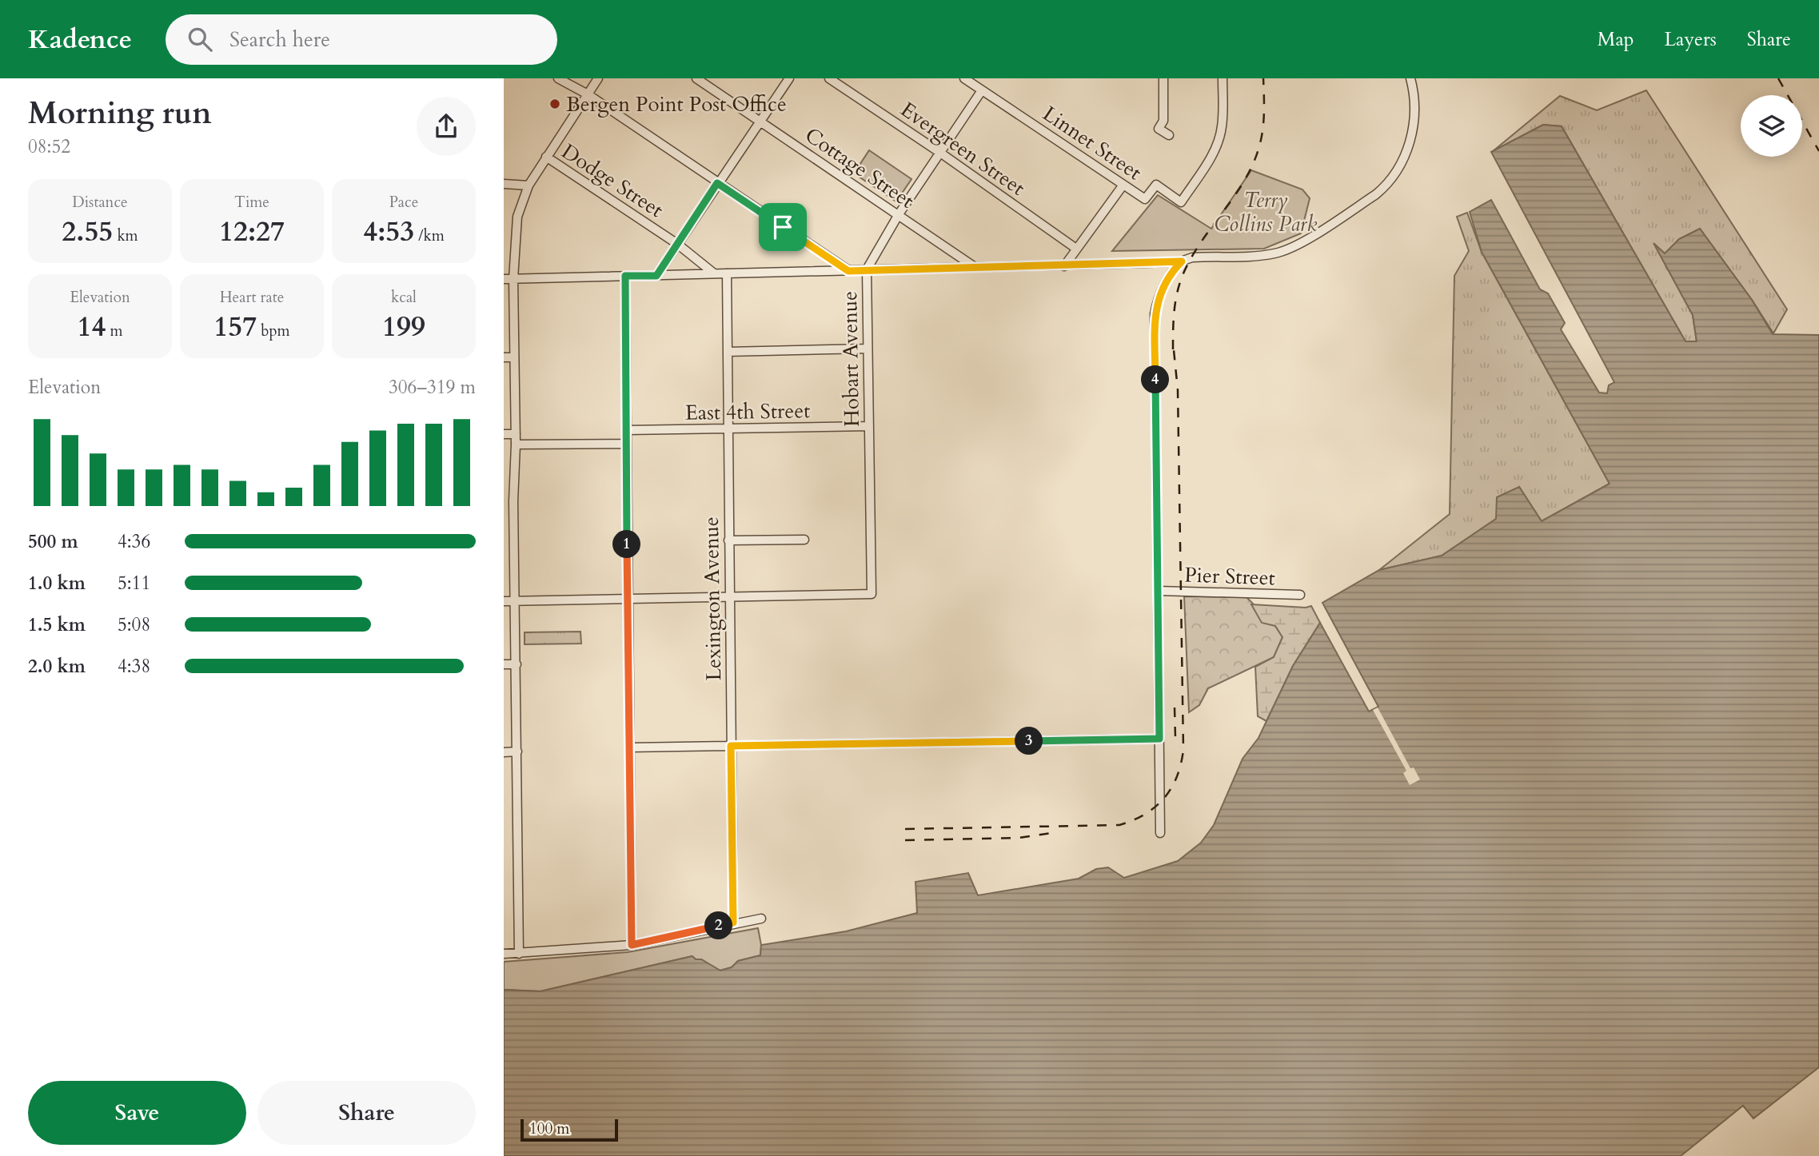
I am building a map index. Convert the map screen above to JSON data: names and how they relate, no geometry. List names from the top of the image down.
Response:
{
  "streets": {
    "street": [
      "Linnet Street",
      "Evergreen Street",
      "Cottage Street",
      "Dodge Street",
      "Hobart Avenue",
      "East 4th Street",
      "Pier Street",
      "Lexington Avenue"
    ]
  },
  "crossings": [
    ["Linnet Street", "Hobart Avenue"],
    ["Evergreen Street", "Hobart Avenue"],
    ["Cottage Street", "Hobart Avenue"],
    ["Hobart Avenue", "East 4th Street"],
    ["Hobart Avenue", "Lexington Avenue"],
    ["East 4th Street", "Lexington Avenue"]
  ],
  "parks": ["Terry Collins Park"],
  "places": ["Bergen Point Post Office"],
  "scale_bar": "100 m",
  "page": {
    "header": "Kadence",
    "search": "Search here",
    "nav": ["Map", "Layers", "Share"],
    "heading": ["Morning run", "08:52"],
    "stats": [
      ["Distance", "2.55 km"],
      ["Time", "12:27"],
      ["Pace", "4:53 /km"],
      ["Elevation", "14 m"],
      ["Heart rate", "157 bpm"],
      ["kcal", "199"]
    ],
    "chart": ["Elevation", "306–319 m"],
    "pins": [
      "4",
      "1",
      "3",
      "2"
    ],
    "list": [
      {
        "name": "500 m",
        "note": "4:36"
      },
      {
        "name": "1.0 km",
        "note": "5:11"
      },
      {
        "name": "1.5 km",
        "note": "5:08"
      },
      {
        "name": "2.0 km",
        "note": "4:38"
      }
    ],
    "buttons": ["Save", "Share"],
    "scale": "100 m"
  }
}
